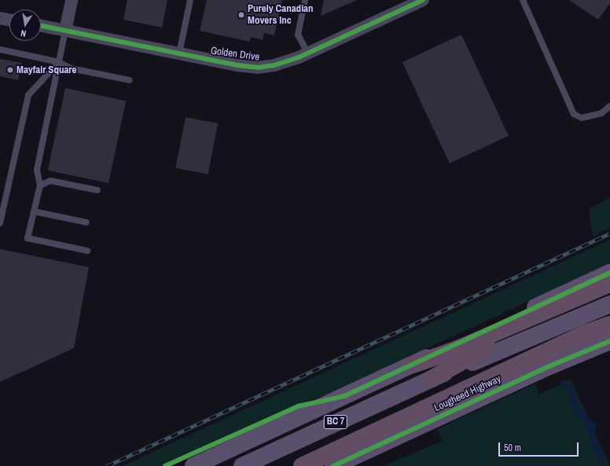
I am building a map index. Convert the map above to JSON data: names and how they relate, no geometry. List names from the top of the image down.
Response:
{
  "streets": {
    "main road": ["Lougheed Highway", "BC 7"],
    "street": ["Golden Drive"]
  },
  "places": ["Purely Canadian Movers Inc", "Mayfair Square"],
  "scale_bar": "50 m",
  "north": "bottom"
}
